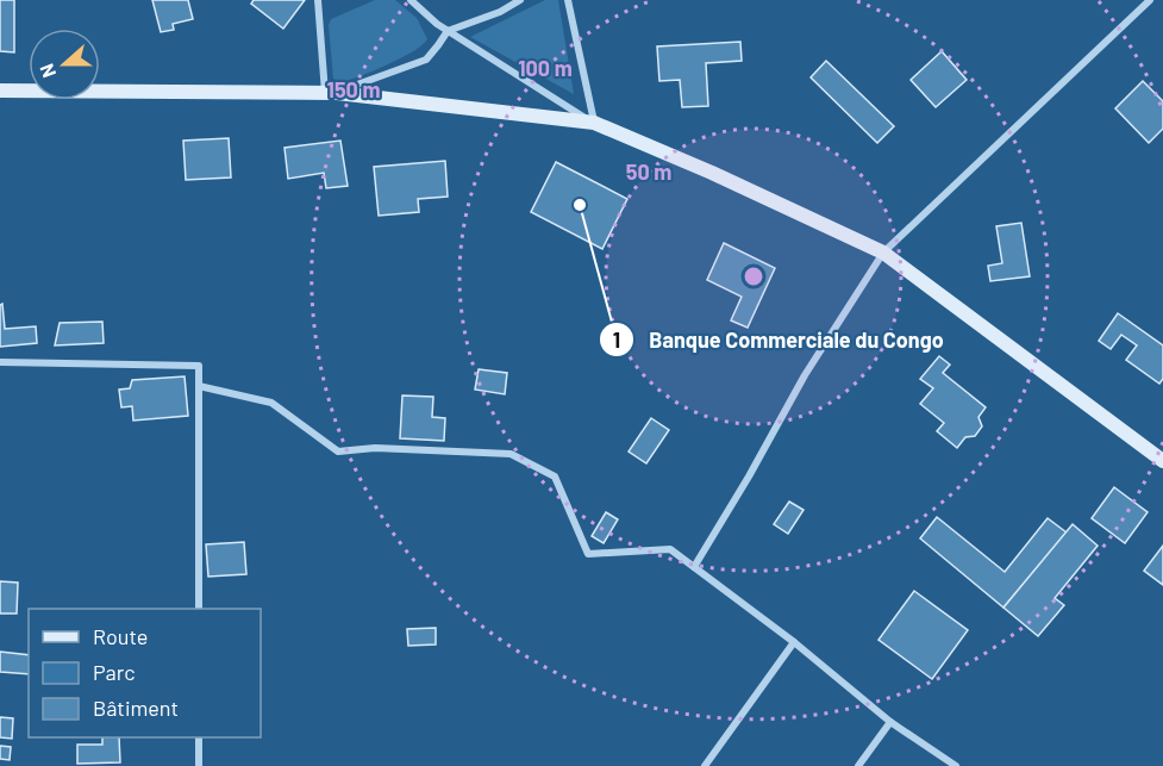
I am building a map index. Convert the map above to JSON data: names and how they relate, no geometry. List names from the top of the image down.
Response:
{
  "places": ["Banque Commerciale du Congo"],
  "legend": ["Route", "Parc", "Bâtiment"],
  "north": "left",
  "rings": ["100 m", "150 m", "50 m"]
}
